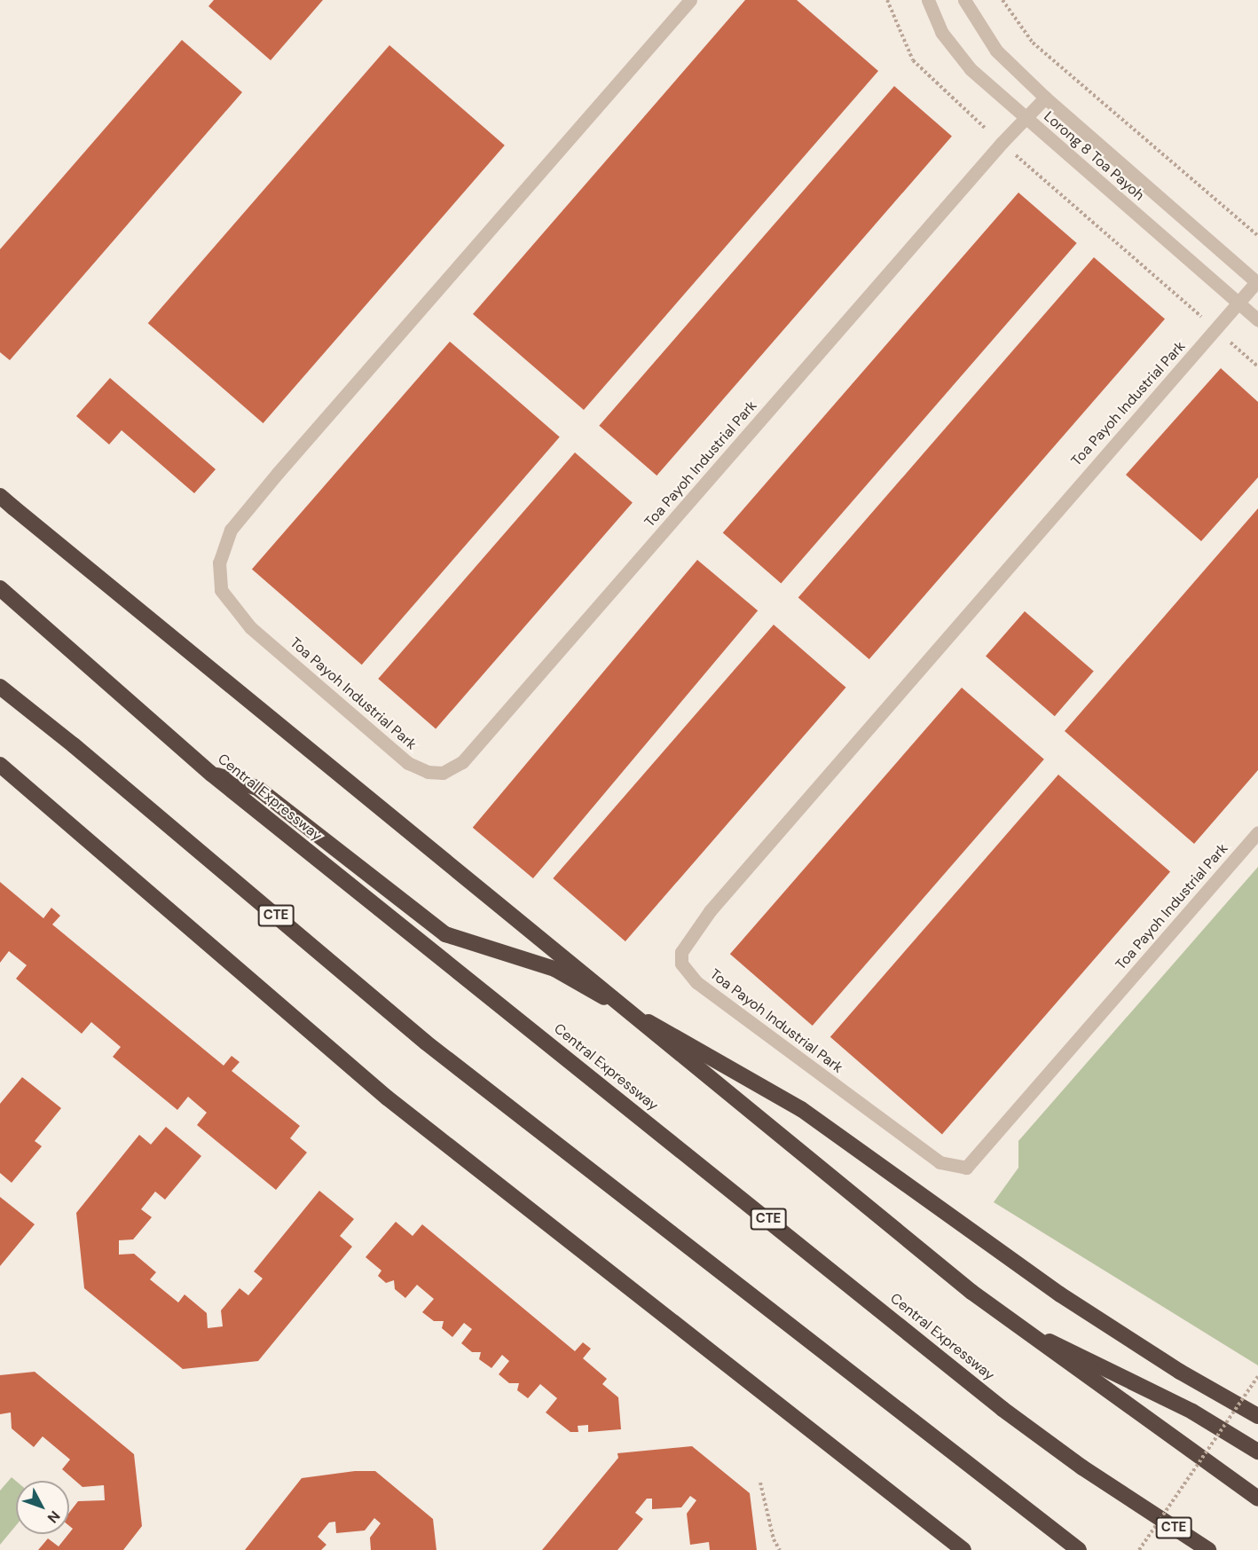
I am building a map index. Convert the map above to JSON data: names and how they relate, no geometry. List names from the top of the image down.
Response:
{
  "streets": {
    "highway": ["Central Expressway", "CTE"],
    "street": ["Lorong 8 Toa Payoh", "Toa Payoh Industrial Park"]
  },
  "crossings": [
    ["Lorong 8 Toa Payoh", "Toa Payoh Industrial Park"]
  ],
  "north": "bottom right"
}
